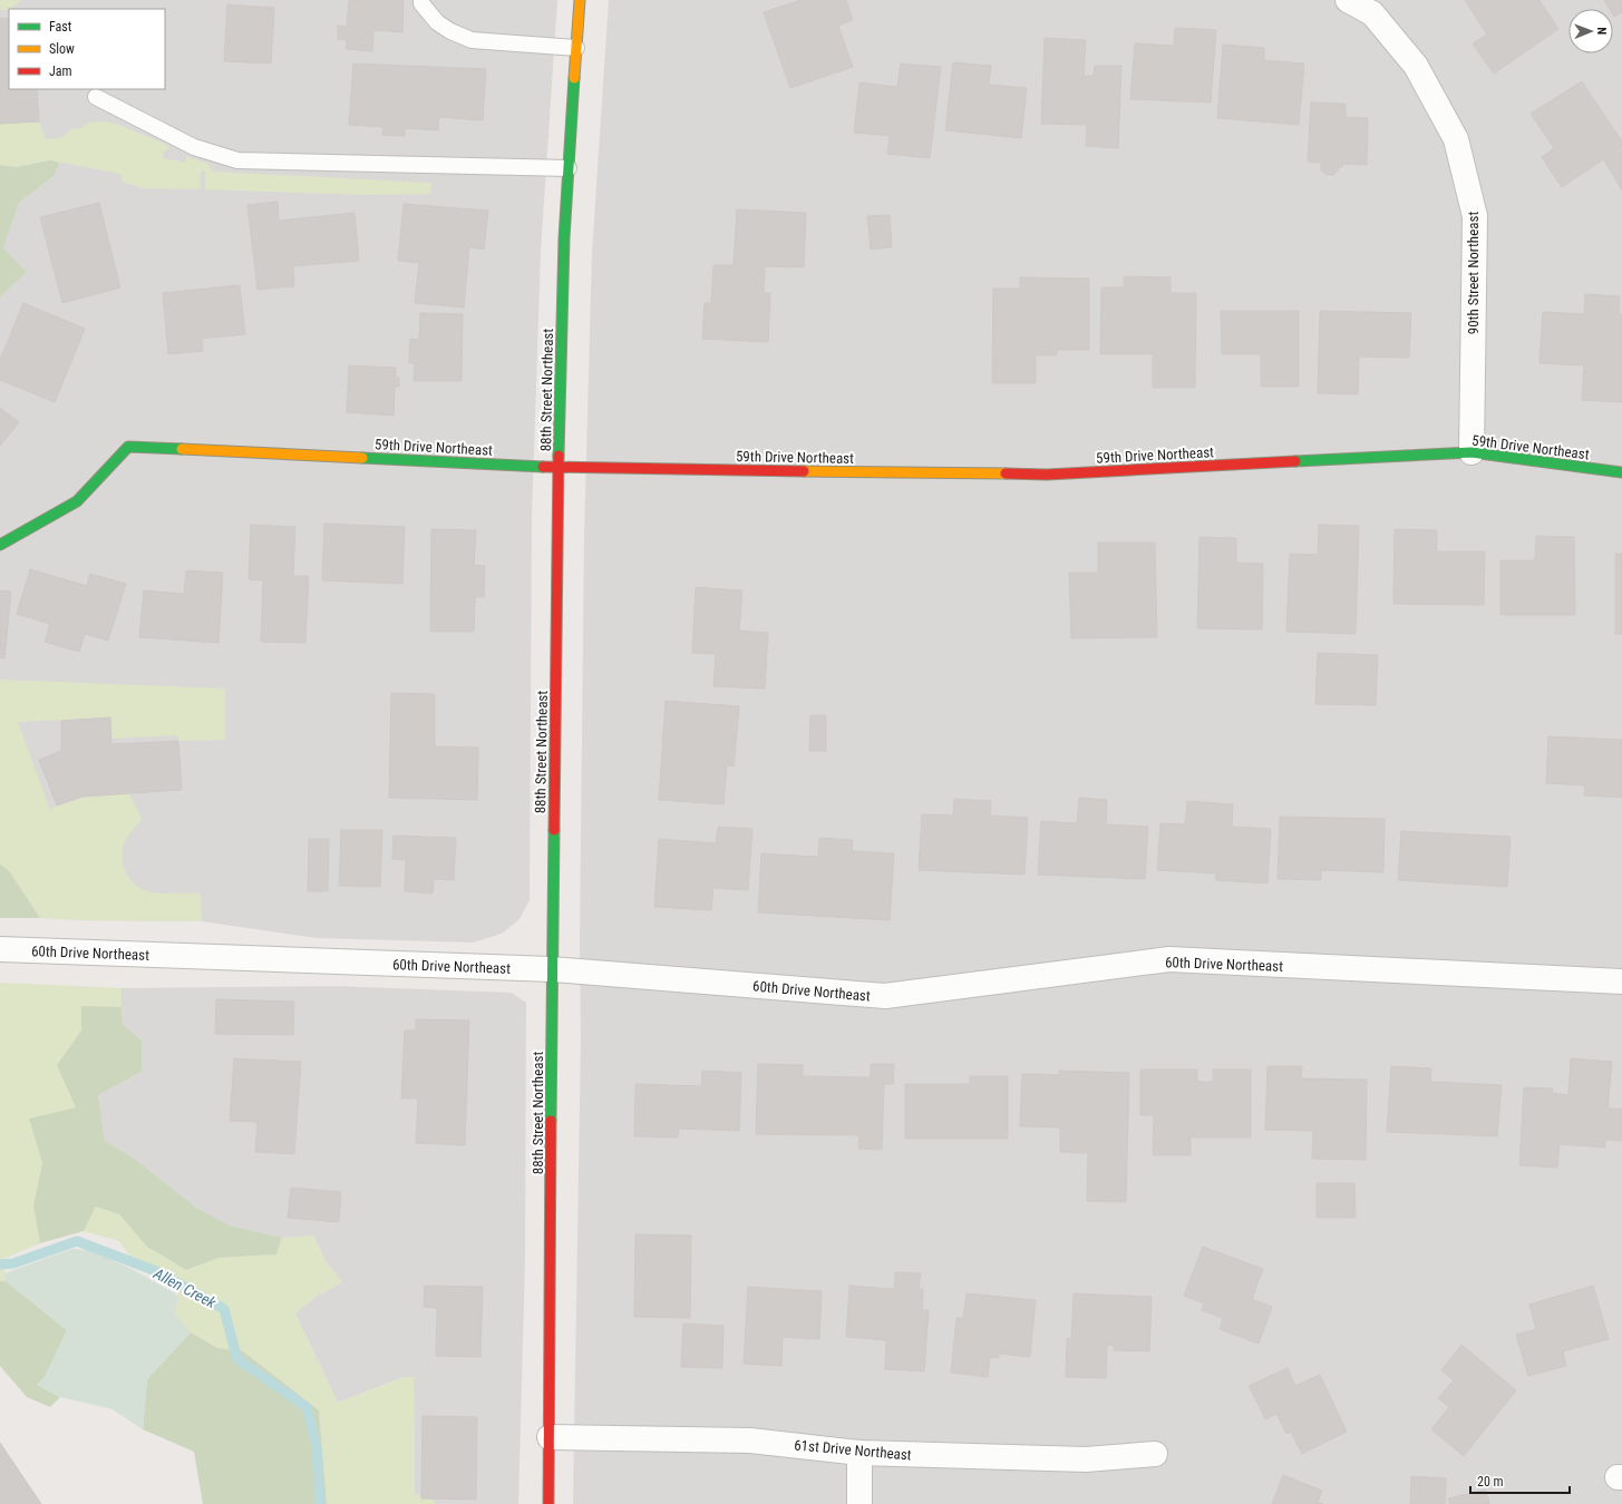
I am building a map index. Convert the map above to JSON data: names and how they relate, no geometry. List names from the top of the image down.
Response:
{
  "streets": {
    "street": [
      "90th Street Northeast",
      "88th Street Northeast",
      "59th Drive Northeast",
      "60th Drive Northeast",
      "61st Drive Northeast"
    ]
  },
  "crossings": [
    ["90th Street Northeast", "59th Drive Northeast"],
    ["88th Street Northeast", "59th Drive Northeast"],
    ["88th Street Northeast", "60th Drive Northeast"],
    ["88th Street Northeast", "61st Drive Northeast"]
  ],
  "water": ["Allen Creek"],
  "legend": ["Fast", "Slow", "Jam"],
  "scale_bar": "20 m",
  "north": "right"
}
